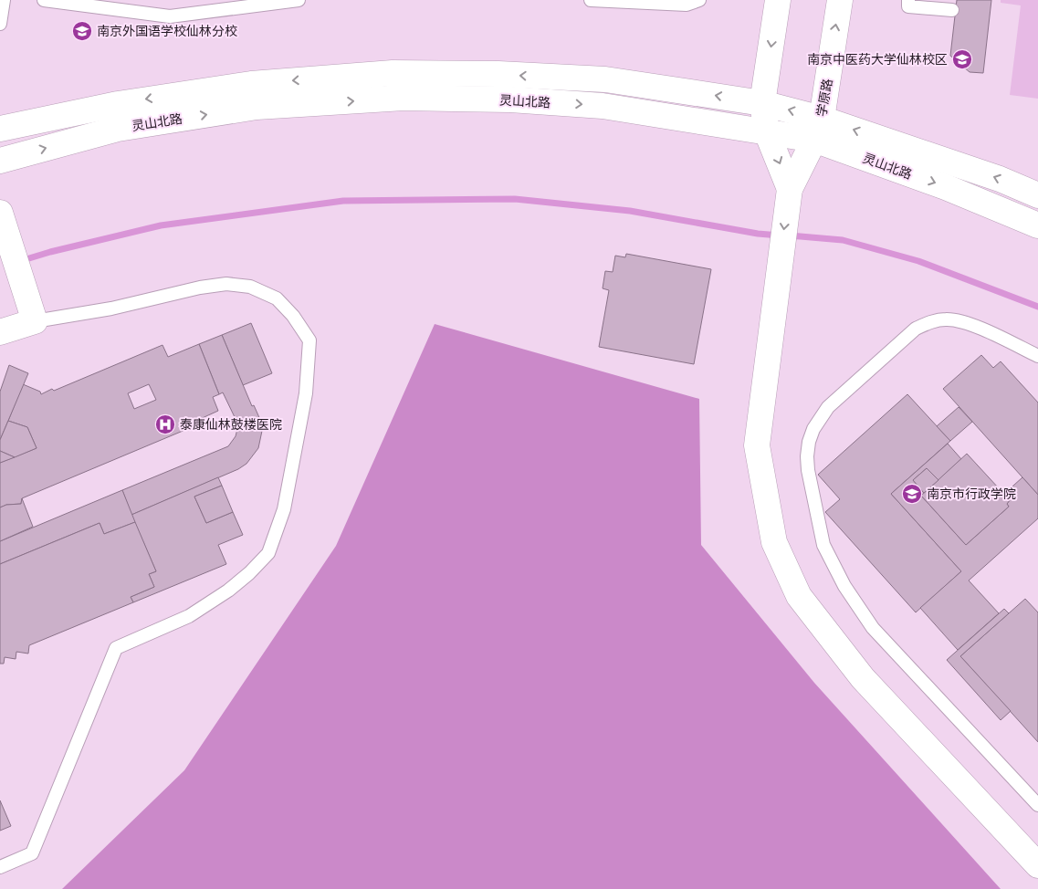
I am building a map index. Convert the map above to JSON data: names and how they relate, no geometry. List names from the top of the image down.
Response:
{
  "streets": {
    "main road": ["学原路", "灵山北路"]
  },
  "crossings": [
    ["学原路", "灵山北路"]
  ],
  "places": {
    "school or university": ["南京外国语学校仙林分校", "南京中医药大学仙林校区", "南京市行政学院"],
    "hospital": ["泰康仙林鼓楼医院"]
  }
}
